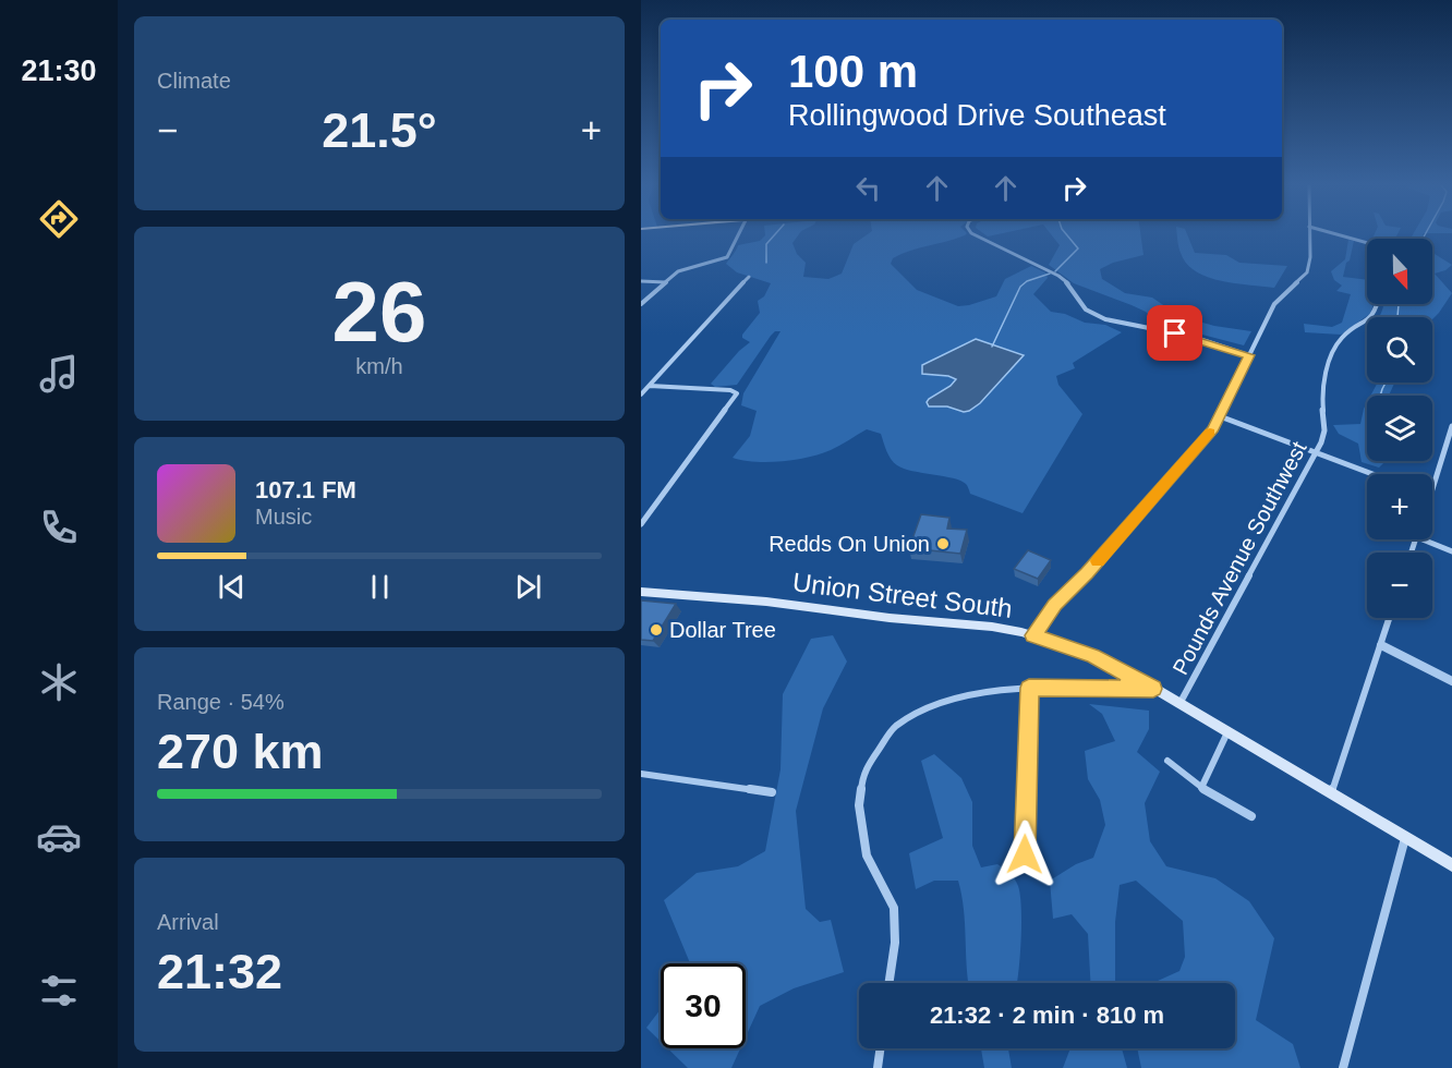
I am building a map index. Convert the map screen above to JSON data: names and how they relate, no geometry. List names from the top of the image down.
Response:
{
  "streets": {
    "main road": ["Union Street South"],
    "street": ["Pounds Avenue Southwest"]
  },
  "crossings": [
    ["Pounds Avenue Southwest", "Union Street South"]
  ],
  "places": ["Redds On Union", "Dollar Tree"],
  "north": "bottom",
  "page": {
    "tabs": "21:30",
    "tile": [
      "Climate",
      ["26", "km/h"],
      ["Range · 54%", "270 km"],
      ["Arrival", "21:32"]
    ],
    "turn": ["100 m", "Rollingwood Drive Southeast"],
    "heat": ["−", "21.5°", "+"],
    "map_buttons": ["+", "−"],
    "song": ["107.1 FM", "Music"],
    "limit": "30",
    "trip": "21:32 · 2 min · 810 m"
  }
}
